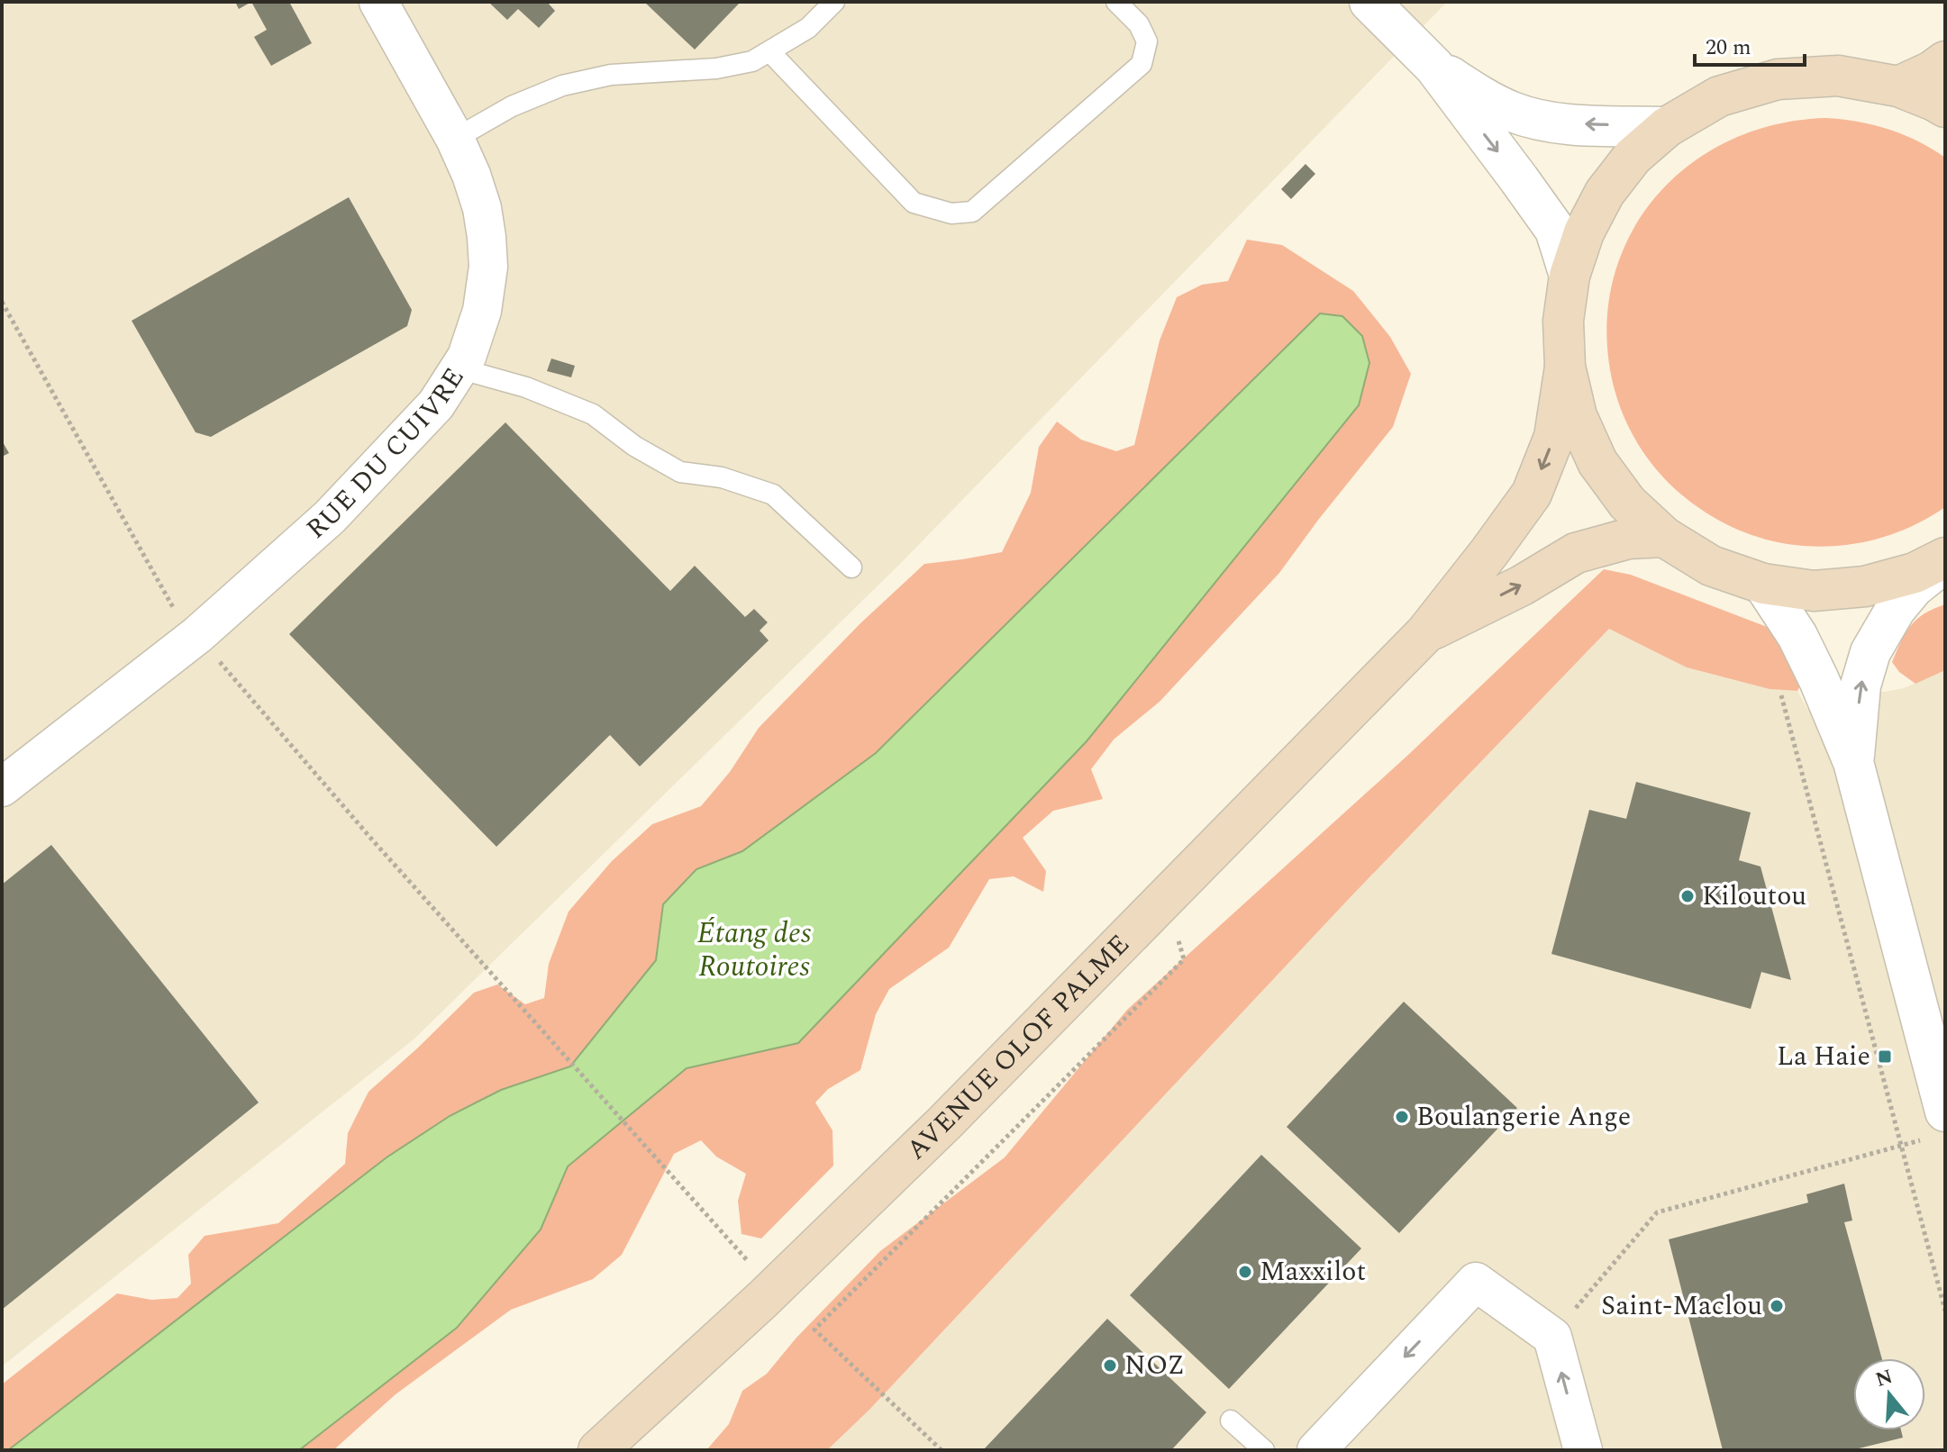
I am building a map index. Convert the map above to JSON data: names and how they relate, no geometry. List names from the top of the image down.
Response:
{
  "streets": {
    "main road": ["AVENUE OLOF PALME"],
    "street": ["RUE DU CUIVRE"]
  },
  "water": ["Étang des Routoires"],
  "places": {
    "other": [
      "Kiloutou",
      "Boulangerie Ange",
      "Maxxilot",
      "Saint-Maclou",
      "NOZ"
    ],
    "transit": ["La Haie"]
  },
  "scale_bar": "20 m",
  "north": "top"
}
